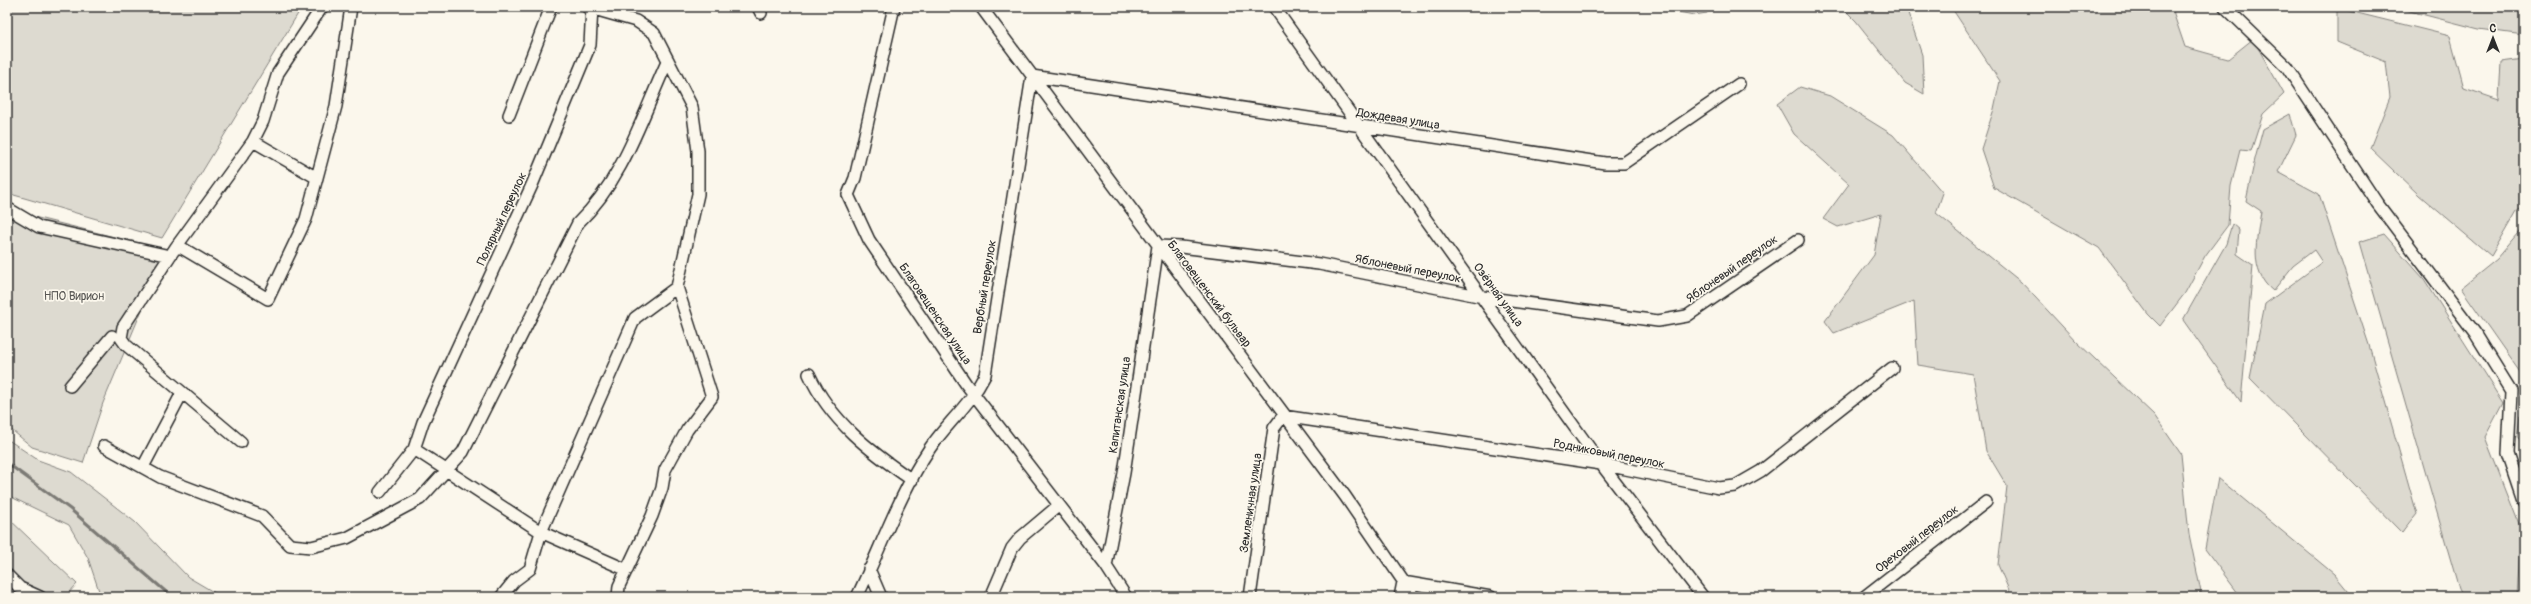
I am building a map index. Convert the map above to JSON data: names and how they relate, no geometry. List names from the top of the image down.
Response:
{
  "streets": {
    "street": [
      "Дождевая улица",
      "Полярный переулок",
      "Яблоневый переулок",
      "Вербный переулок",
      "Благовещенский бульвар",
      "Озёрная улица",
      "Благовещенская улица",
      "Капитанская улица",
      "Родниковый переулок",
      "Земленичная улица",
      "Ореховый переулок"
    ]
  },
  "crossings": [
    ["Дождевая улица", "Вербный переулок"],
    ["Дождевая улица", "Благовещенский бульвар"],
    ["Дождевая улица", "Озёрная улица"],
    ["Яблоневый переулок", "Благовещенский бульвар"],
    ["Яблоневый переулок", "Озёрная улица"],
    ["Яблоневый переулок", "Капитанская улица"],
    ["Вербный переулок", "Благовещенский бульвар"],
    ["Вербный переулок", "Благовещенская улица"],
    ["Благовещенский бульвар", "Капитанская улица"],
    ["Благовещенский бульвар", "Родниковый переулок"],
    ["Благовещенский бульвар", "Земленичная улица"],
    ["Озёрная улица", "Родниковый переулок"],
    ["Благовещенская улица", "Капитанская улица"],
    ["Родниковый переулок", "Земленичная улица"]
  ],
  "parks": ["НПО Вирион"],
  "north": "top"
}
